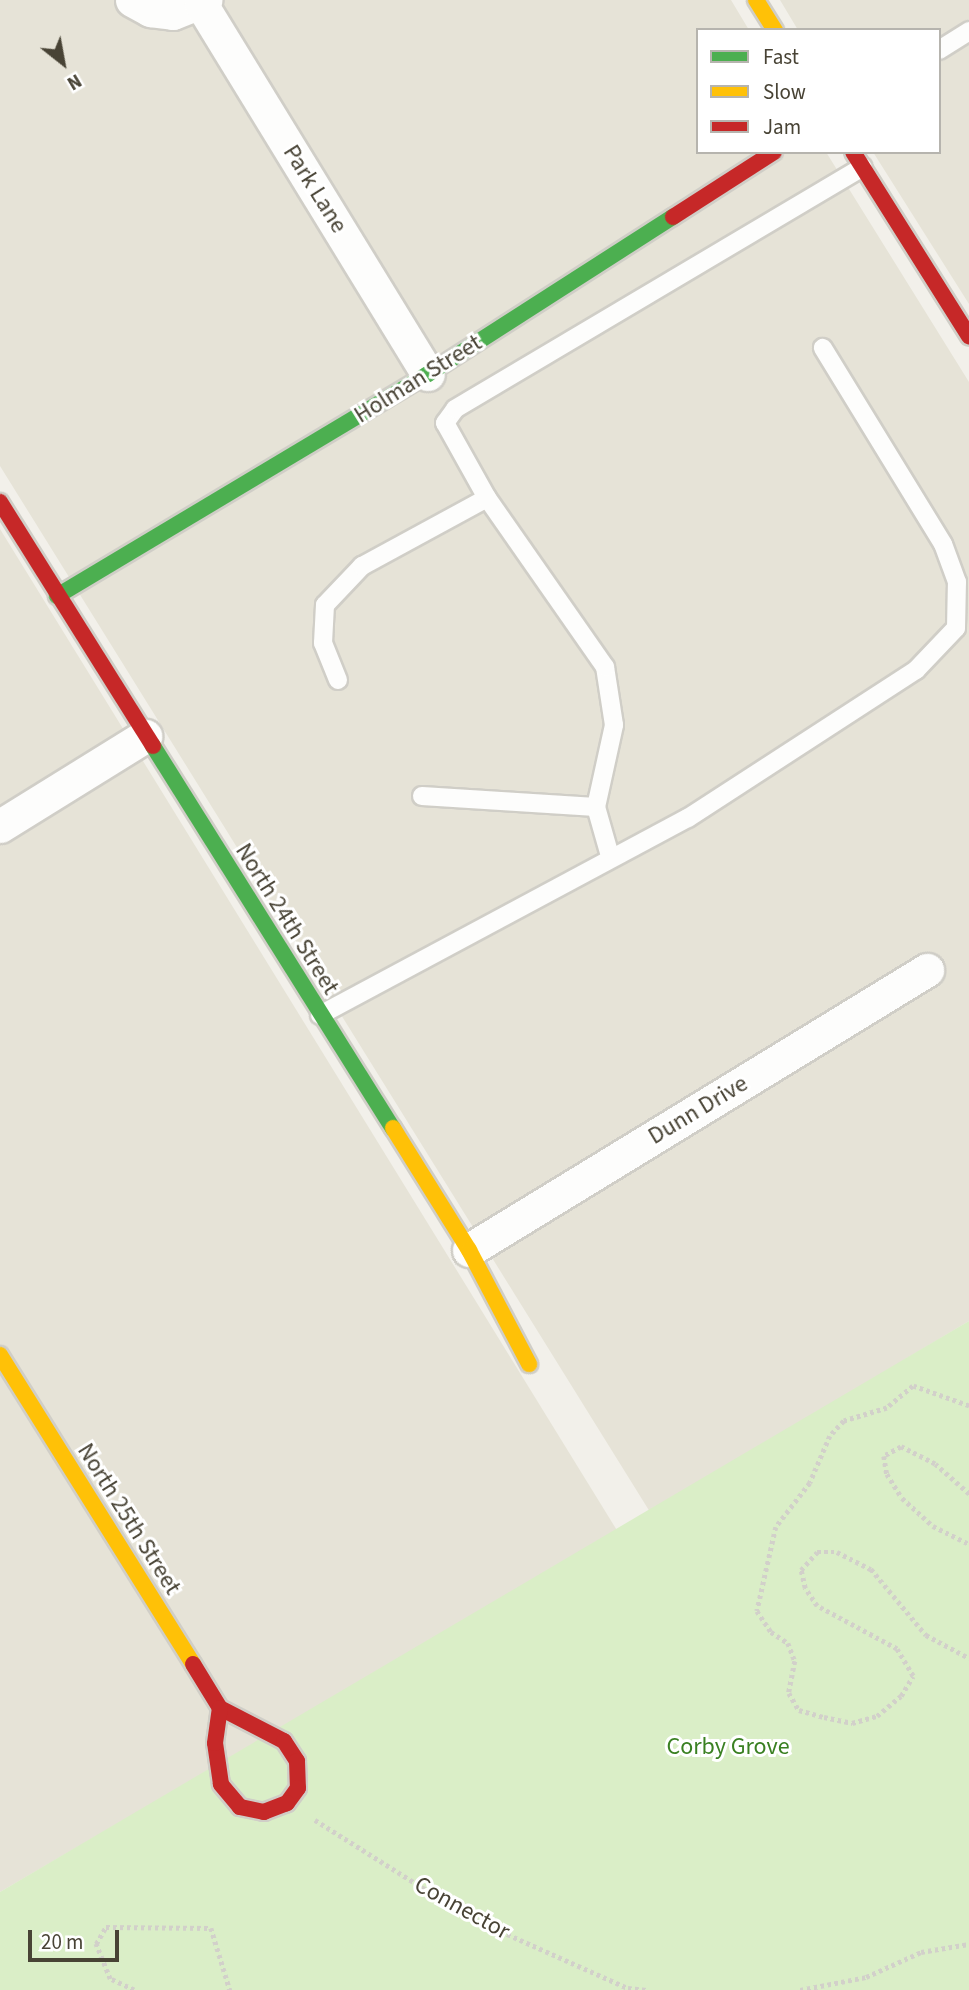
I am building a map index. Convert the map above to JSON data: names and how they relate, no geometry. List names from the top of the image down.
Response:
{
  "streets": {
    "street": [
      "Park Lane",
      "Holman Street",
      "North 24th Street",
      "Dunn Drive",
      "North 25th Street"
    ],
    "path": ["Connector"]
  },
  "crossings": [
    ["Park Lane", "Holman Street"],
    ["Holman Street", "North 24th Street"],
    ["North 24th Street", "Dunn Drive"]
  ],
  "parks": ["Corby Grove"],
  "legend": ["Fast", "Slow", "Jam"],
  "scale_bar": "20 m",
  "north": "bottom right"
}
